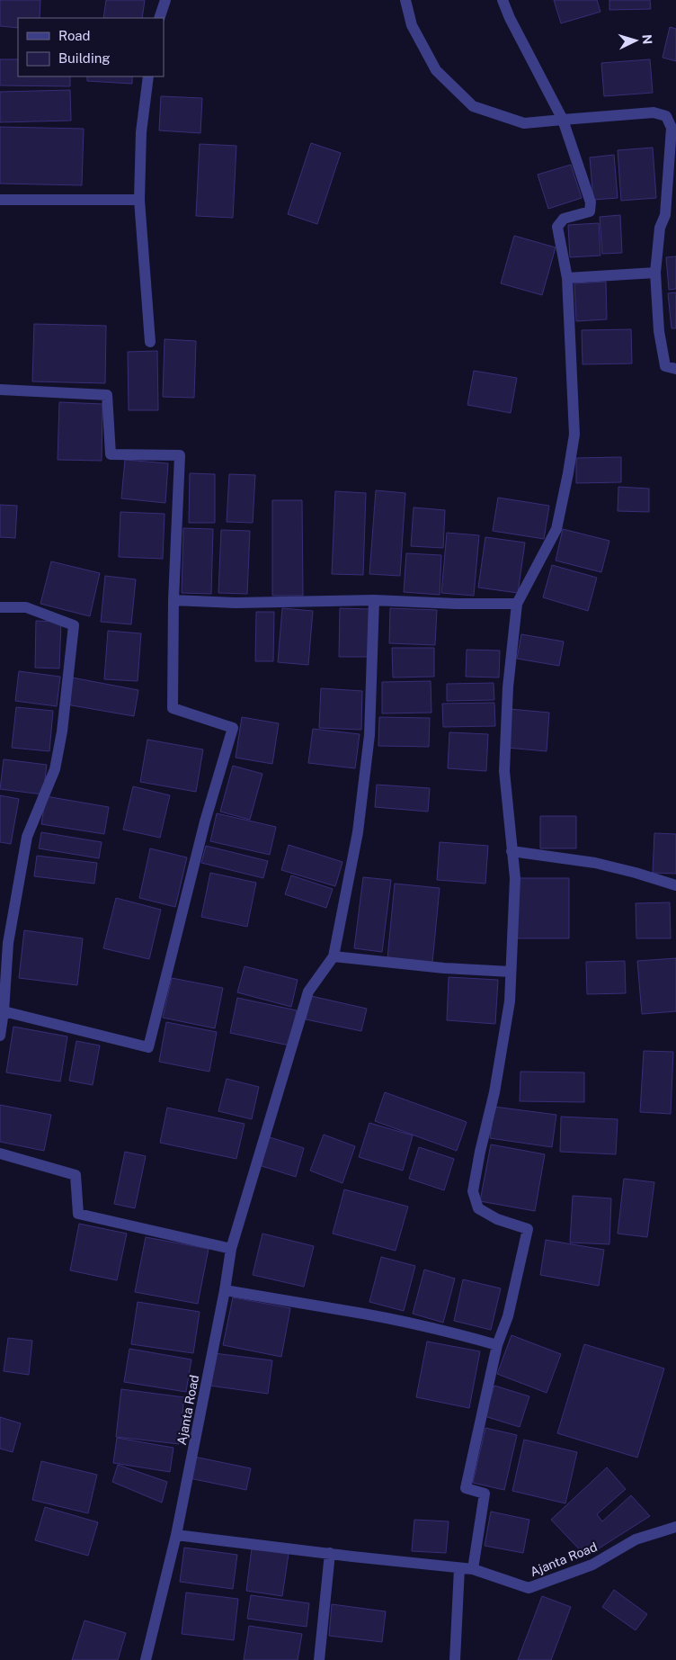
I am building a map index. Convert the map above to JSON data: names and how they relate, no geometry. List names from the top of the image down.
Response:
{
  "streets": {
    "street": ["Ajanta Road"]
  },
  "legend": ["Road", "Building"],
  "north": "right"
}
